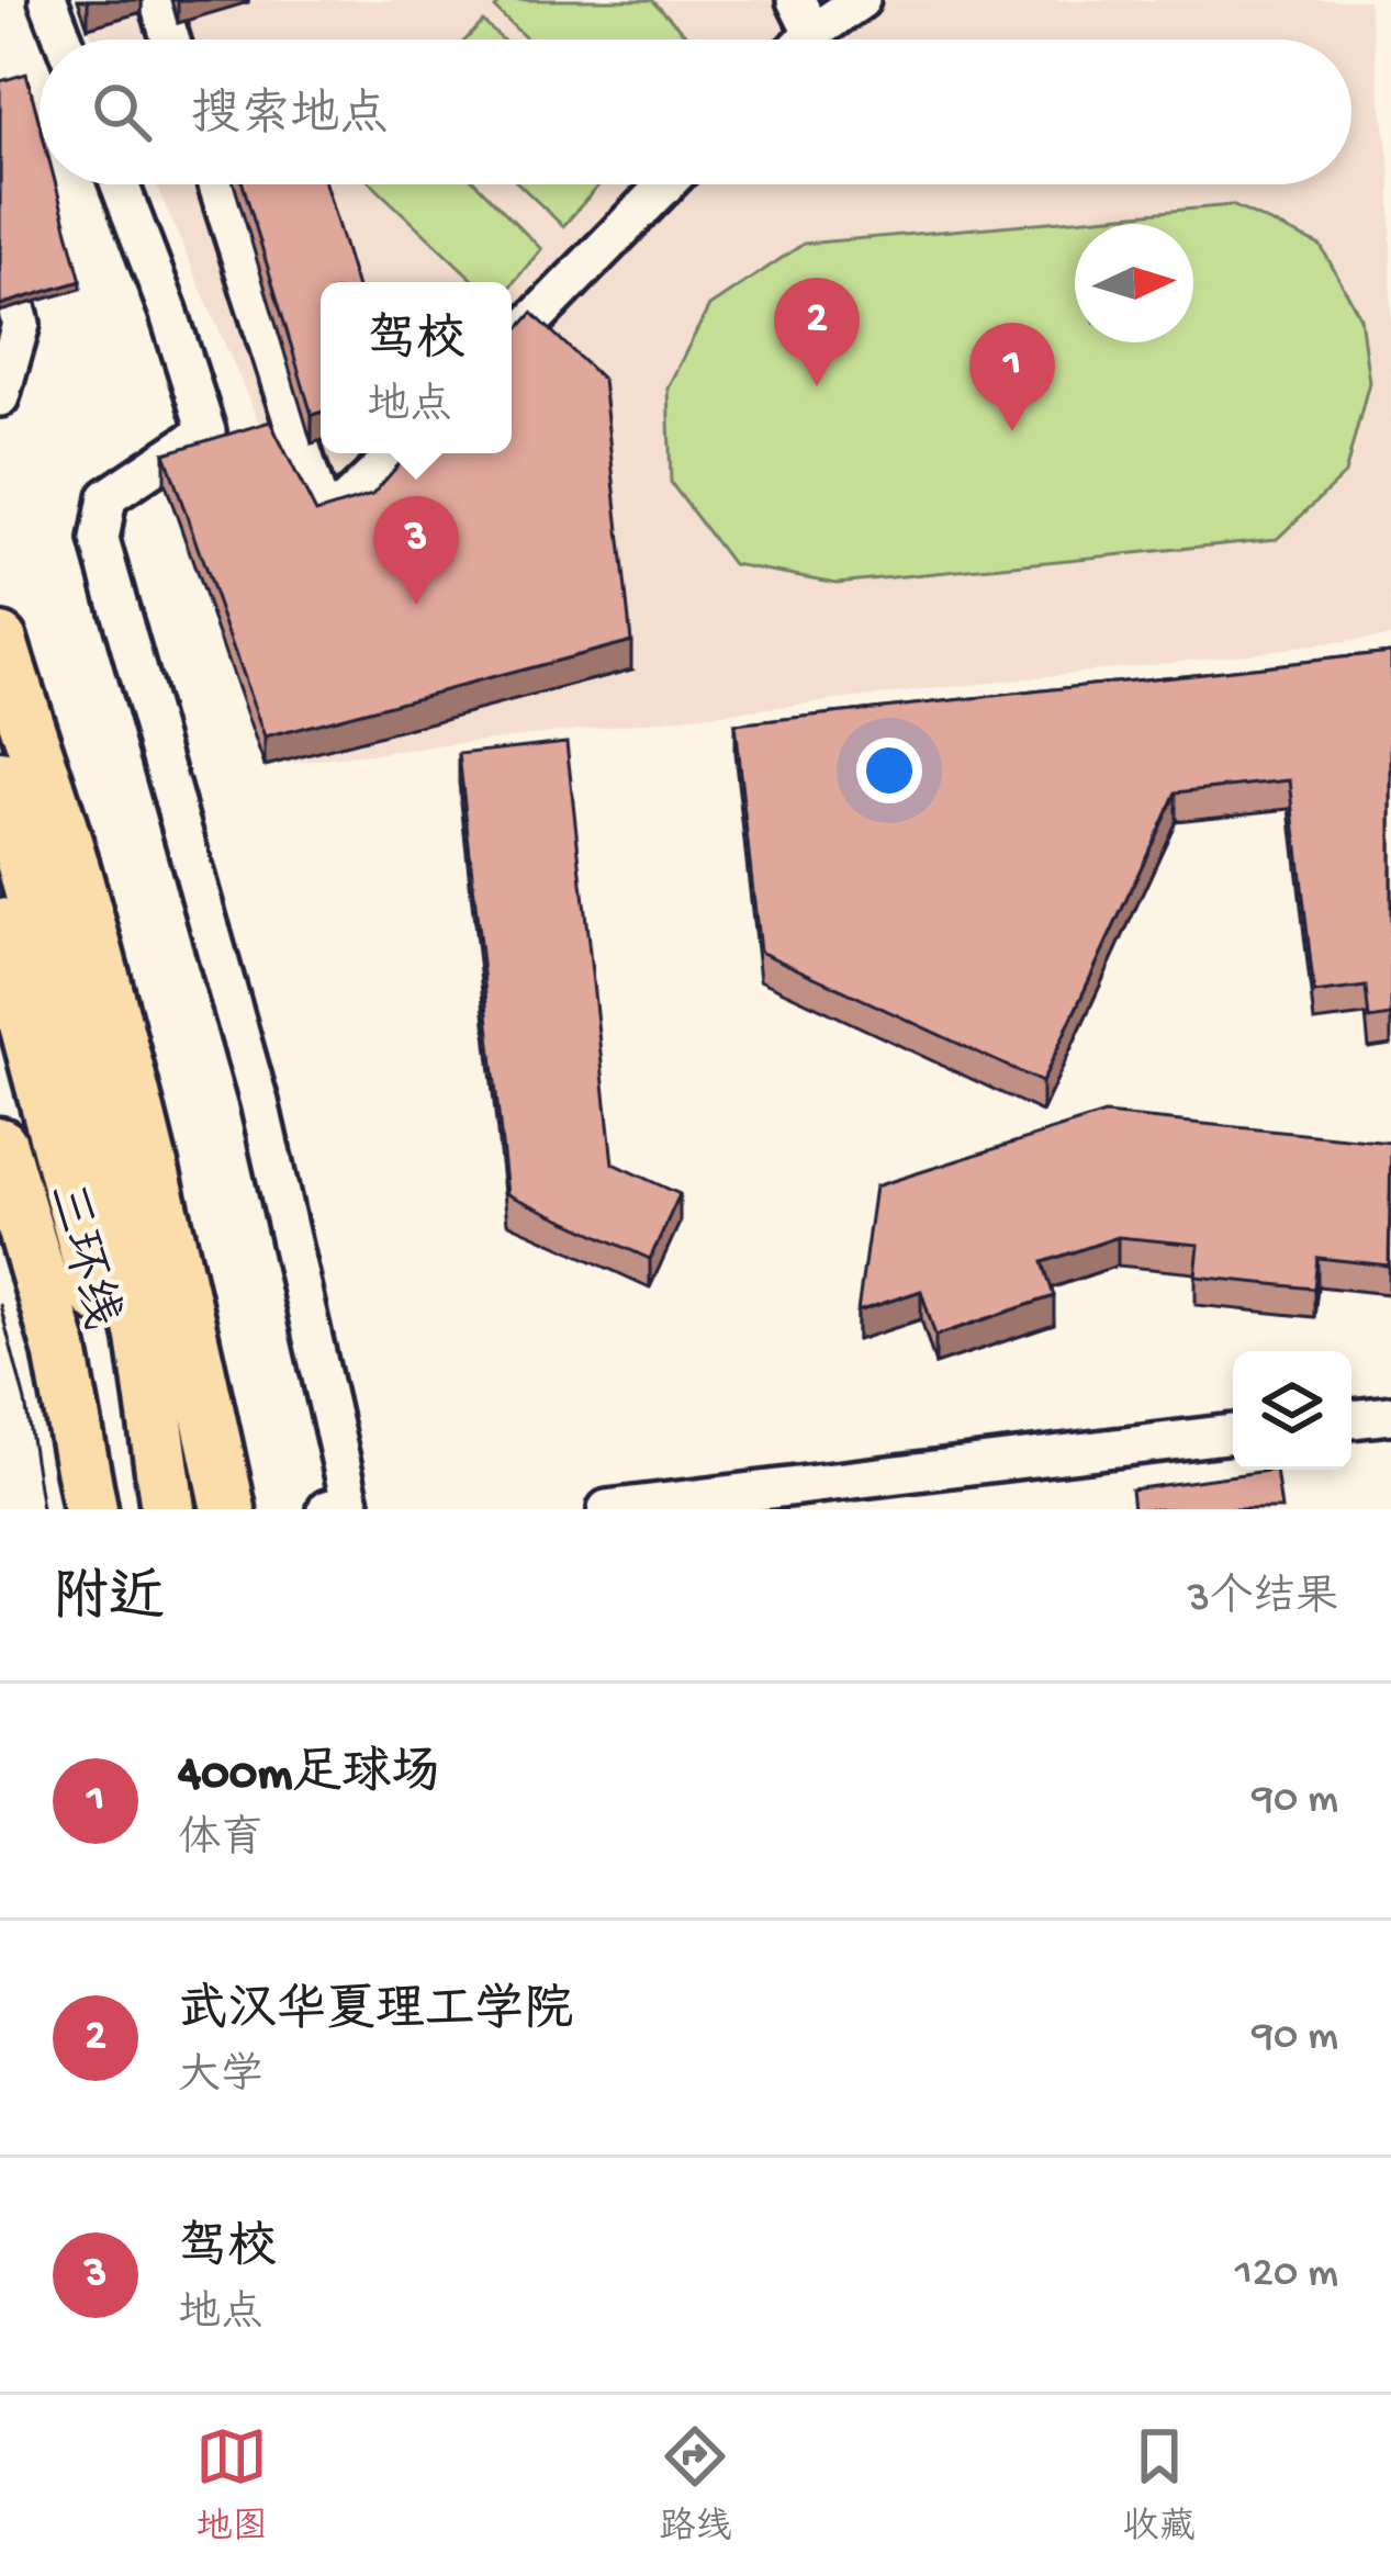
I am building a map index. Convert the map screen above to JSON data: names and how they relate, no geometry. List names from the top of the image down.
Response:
{
  "streets": {
    "highway": ["三环线"]
  },
  "north": "right",
  "page": {
    "search": "搜索地点",
    "pins": ["2", "1", "3"],
    "popup": ["驾校", "地点"],
    "heading": ["附近", "3个结果"],
    "list": [
      {
        "mark": "1",
        "name": "400m足球场",
        "note": "体育",
        "value": "90 m"
      },
      {
        "mark": "2",
        "name": "武汉华夏理工学院",
        "note": "大学",
        "value": "90 m"
      },
      {
        "mark": "3",
        "name": "驾校",
        "note": "地点",
        "value": "120 m"
      }
    ],
    "nav": ["地图", "路线", "收藏"]
  }
}
